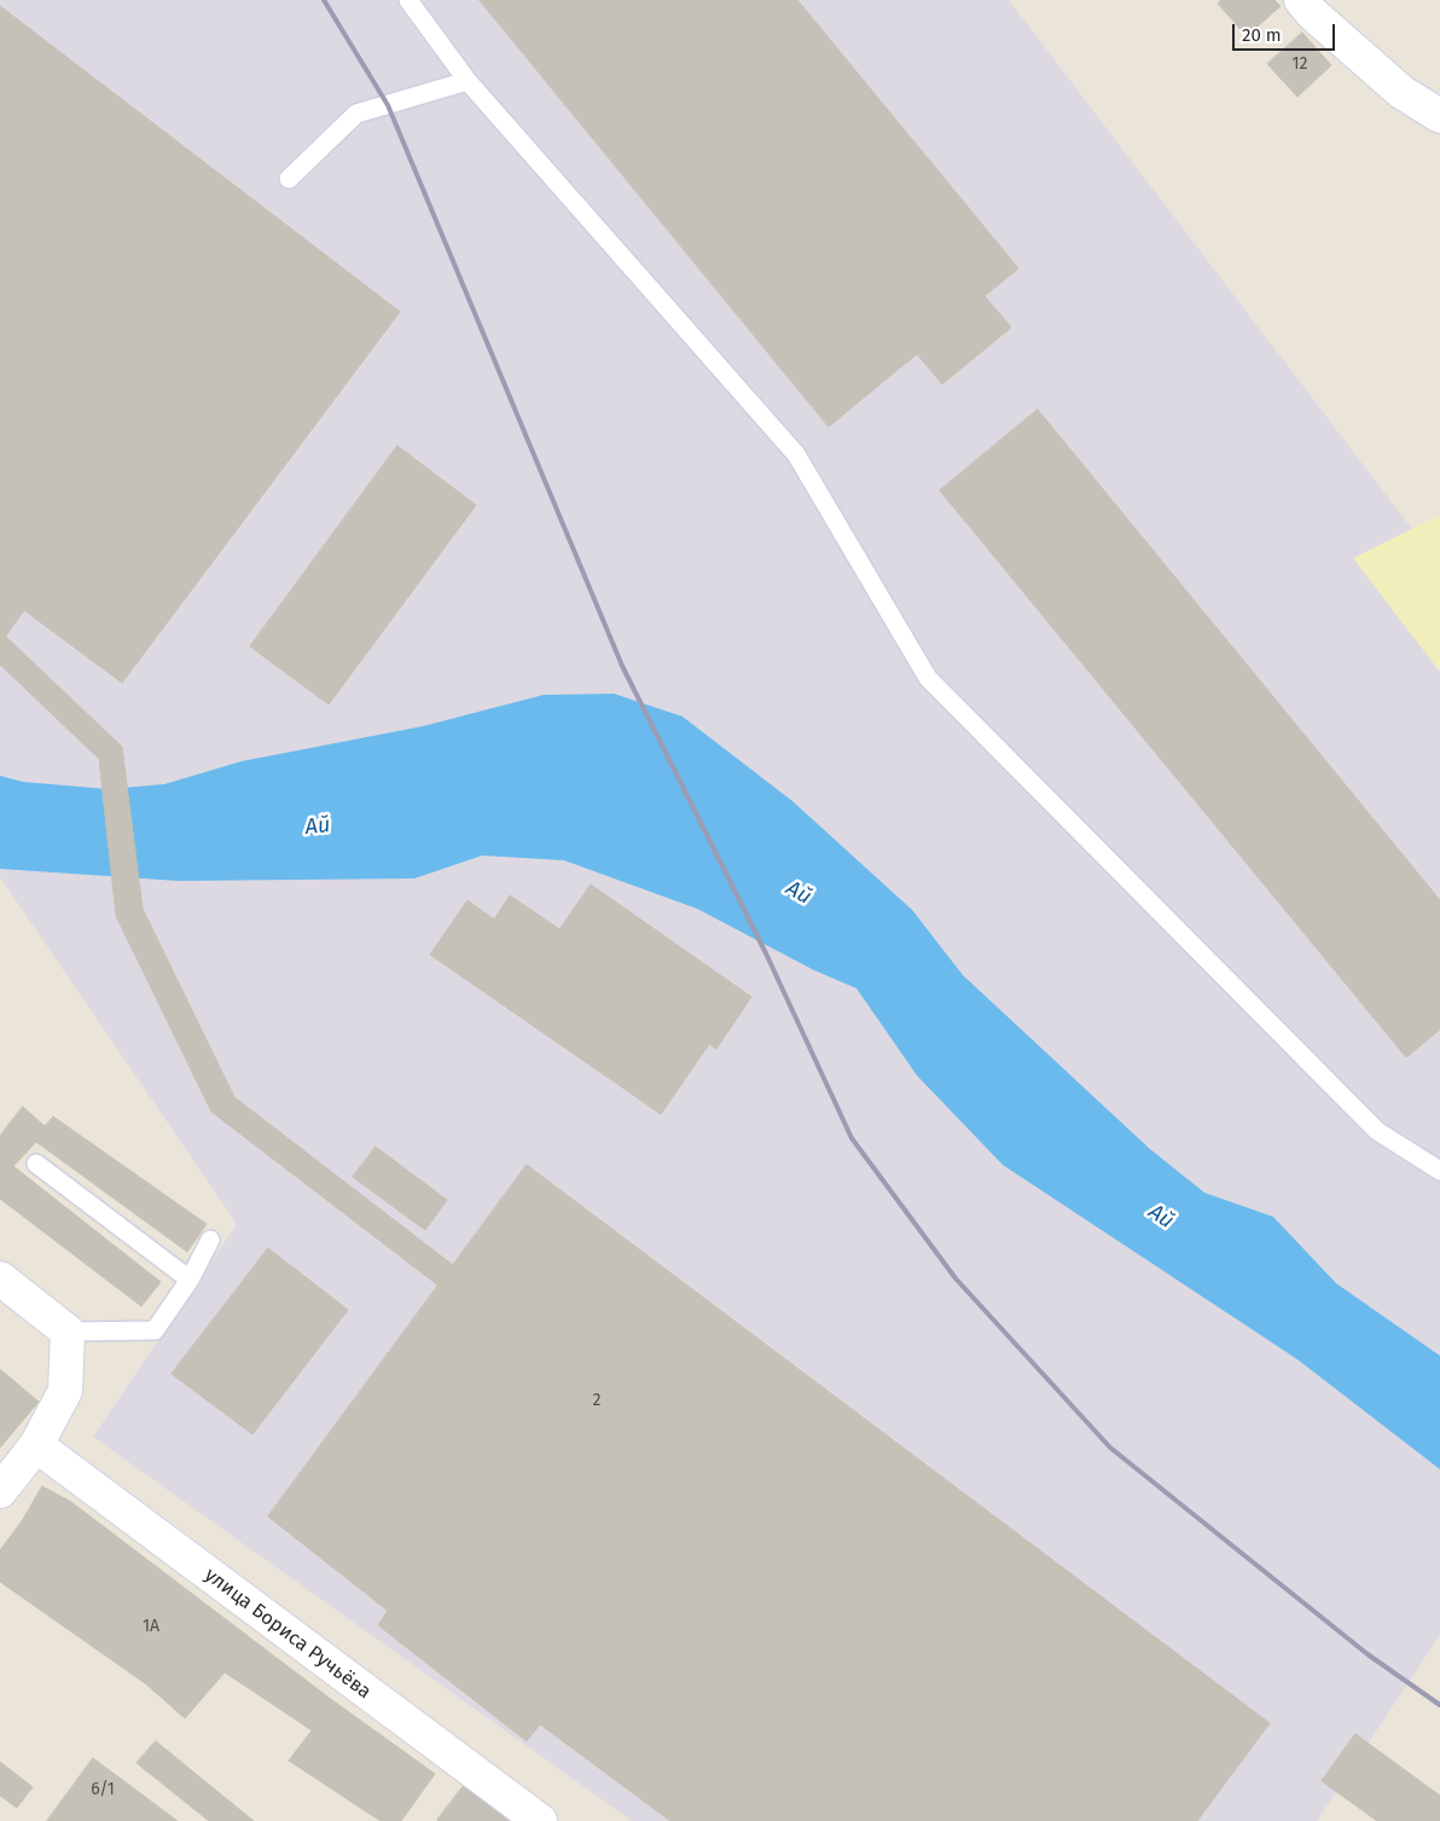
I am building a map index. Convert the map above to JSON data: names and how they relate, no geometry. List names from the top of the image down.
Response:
{
  "streets": {
    "street": ["улица Бориса Ручьёва"]
  },
  "water": ["Ай"],
  "house_numbers": [
    "12",
    "2",
    "1А",
    "6/1"
  ],
  "scale_bar": "20 m"
}
